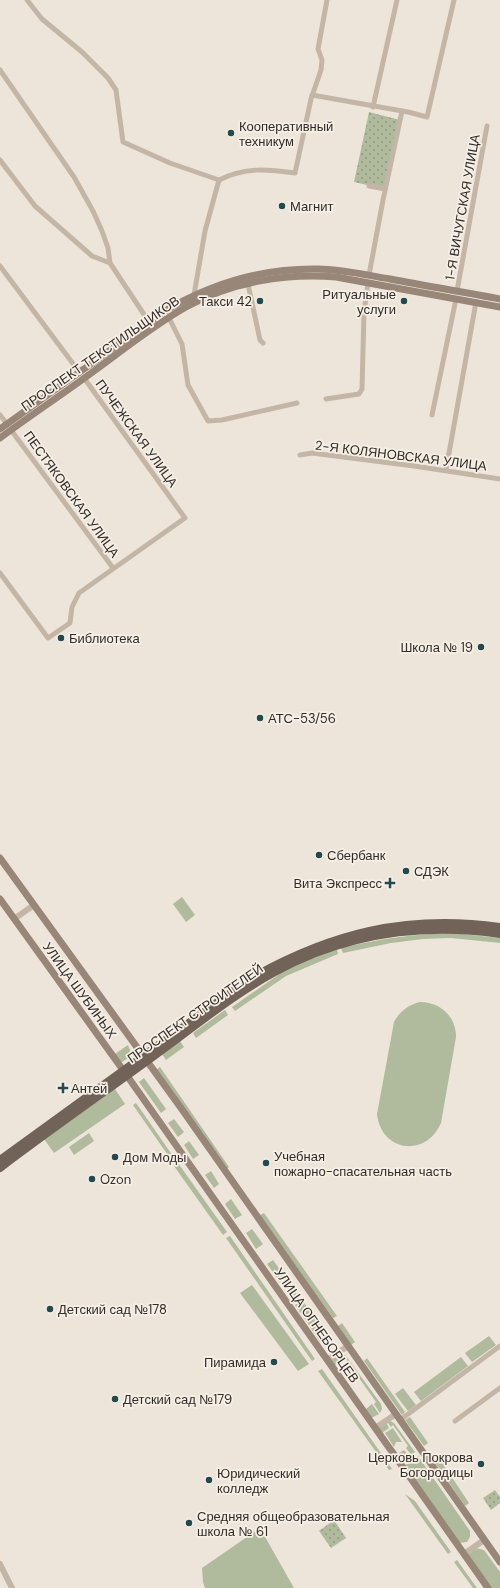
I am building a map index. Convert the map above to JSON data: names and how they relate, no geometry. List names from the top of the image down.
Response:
{
  "streets": {
    "main road": [
      "ПРОСПЕКТ ТЕКСТИЛЬЩИКОВ",
      "УЛИЦА ШУБИНЫХ",
      "ПРОСПЕКТ СТРОИТЕЛЕЙ",
      "УЛИЦА ОГНЕБОРЦЕВ"
    ],
    "street": [
      "1-Я ВИЧУГСКАЯ УЛИЦА",
      "ПУЧЕЖСКАЯ УЛИЦА",
      "2-Я КОЛЯНОВСКАЯ УЛИЦА",
      "ПЕСТЯКОВСКАЯ УЛИЦА"
    ]
  },
  "crossings": [
    ["1-Я ВИЧУГСКАЯ УЛИЦА", "ПРОСПЕКТ ТЕКСТИЛЬЩИКОВ"],
    ["ПРОСПЕКТ ТЕКСТИЛЬЩИКОВ", "ПУЧЕЖСКАЯ УЛИЦА"],
    ["ПРОСПЕКТ ТЕКСТИЛЬЩИКОВ", "ПЕСТЯКОВСКАЯ УЛИЦА"],
    ["ПУЧЕЖСКАЯ УЛИЦА", "ПЕСТЯКОВСКАЯ УЛИЦА"],
    ["УЛИЦА ШУБИНЫХ", "ПРОСПЕКТ СТРОИТЕЛЕЙ"],
    ["УЛИЦА ШУБИНЫХ", "УЛИЦА ОГНЕБОРЦЕВ"],
    ["ПРОСПЕКТ СТРОИТЕЛЕЙ", "УЛИЦА ОГНЕБОРЦЕВ"]
  ],
  "places": {
    "other": [
      "Кооперативный техникум",
      "Магнит",
      "Такси 42",
      "Ритуальные услуги",
      "Библиотека",
      "Школа № 19",
      "АТС-53/56",
      "Сбербанк",
      "СДЭК",
      "Дом Моды",
      "Учебная пожарно-спасательная часть",
      "Ozon",
      "Детский сад №178",
      "Пирамида",
      "Детский сад №179",
      "Церковь Покрова Богородицы",
      "Юридический колледж",
      "Средняя общеобразовательная школа № 61"
    ],
    "health": ["Вита Экспресс", "Антей"]
  }
}
